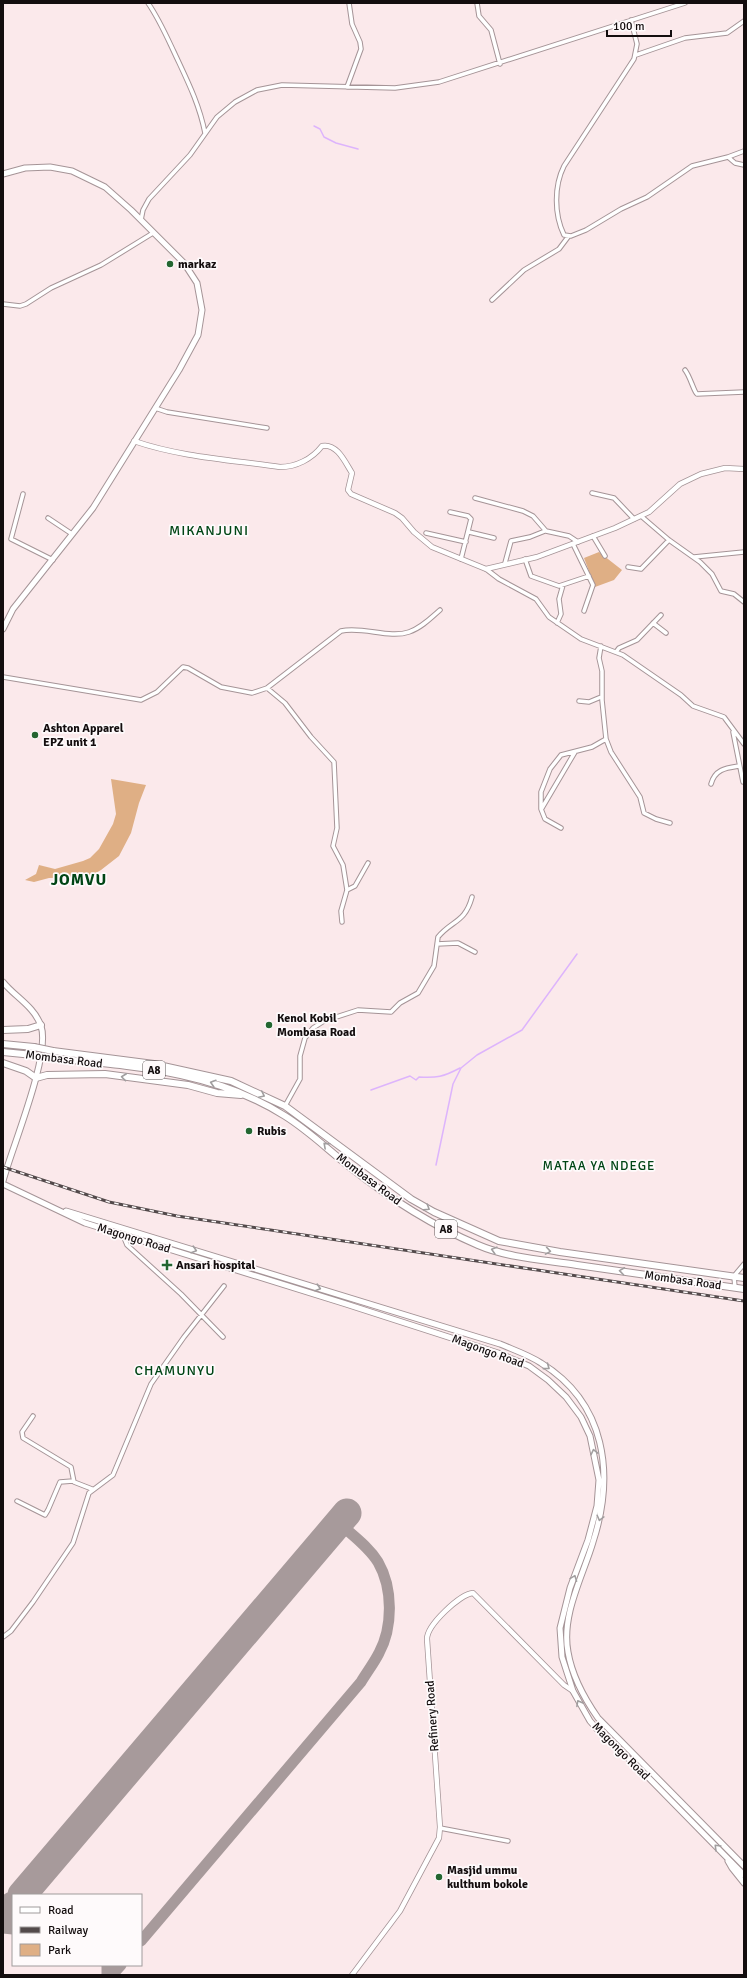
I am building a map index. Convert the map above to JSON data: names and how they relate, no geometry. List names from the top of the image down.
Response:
{
  "streets": {
    "highway": ["Mombasa Road", "A8"],
    "main road": ["Magongo Road"],
    "street": ["Refinery Road"]
  },
  "crossings": [
    ["Magongo Road", "Refinery Road"]
  ],
  "districts": [
    "MIKANJUNI",
    "JOMVU",
    "MATAA YA NDEGE",
    "CHAMUNYU"
  ],
  "places": {
    "other": [
      "markaz",
      "Ashton Apparel EPZ unit 1",
      "Kenol Kobil Mombasa Road",
      "Rubis",
      "Masjid ummu kulthum bokole"
    ],
    "health": ["Ansari hospital"]
  },
  "legend": ["Road", "Railway", "Park"],
  "scale_bar": "100 m"
}
